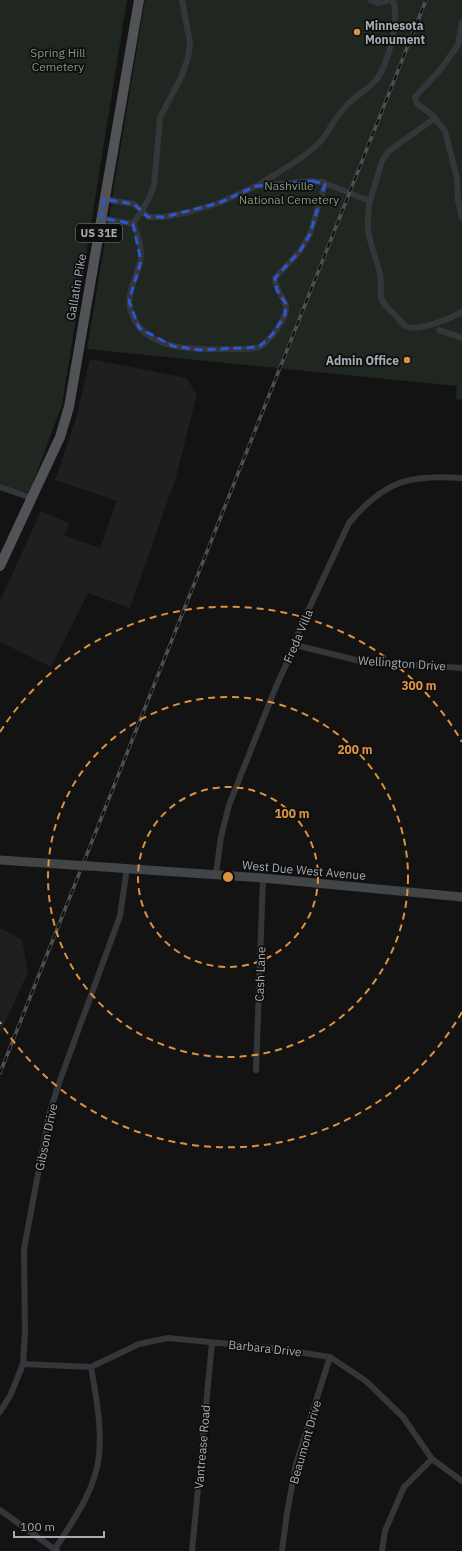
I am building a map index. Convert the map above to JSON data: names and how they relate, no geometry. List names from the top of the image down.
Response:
{
  "streets": {
    "main road": ["US 31E", "Gallatin Pike", "West Due West Avenue"],
    "street": [
      "Freda Villa",
      "Wellington Drive",
      "Cash Lane",
      "Gibson Drive",
      "Barbara Drive",
      "Beaumont Drive",
      "Vantrease Road"
    ]
  },
  "crossings": [
    ["Freda Villa", "Wellington Drive"],
    ["Freda Villa", "West Due West Avenue"],
    ["West Due West Avenue", "Cash Lane"],
    ["West Due West Avenue", "Gibson Drive"],
    ["Gibson Drive", "Barbara Drive"],
    ["Barbara Drive", "Beaumont Drive"],
    ["Barbara Drive", "Vantrease Road"]
  ],
  "parks": ["Spring Hill Cemetery", "Nashville National Cemetery"],
  "places": ["Minnesota Monument", "Admin Office"],
  "scale_bar": "100 m",
  "rings": ["300 m", "200 m", "100 m"]
}
